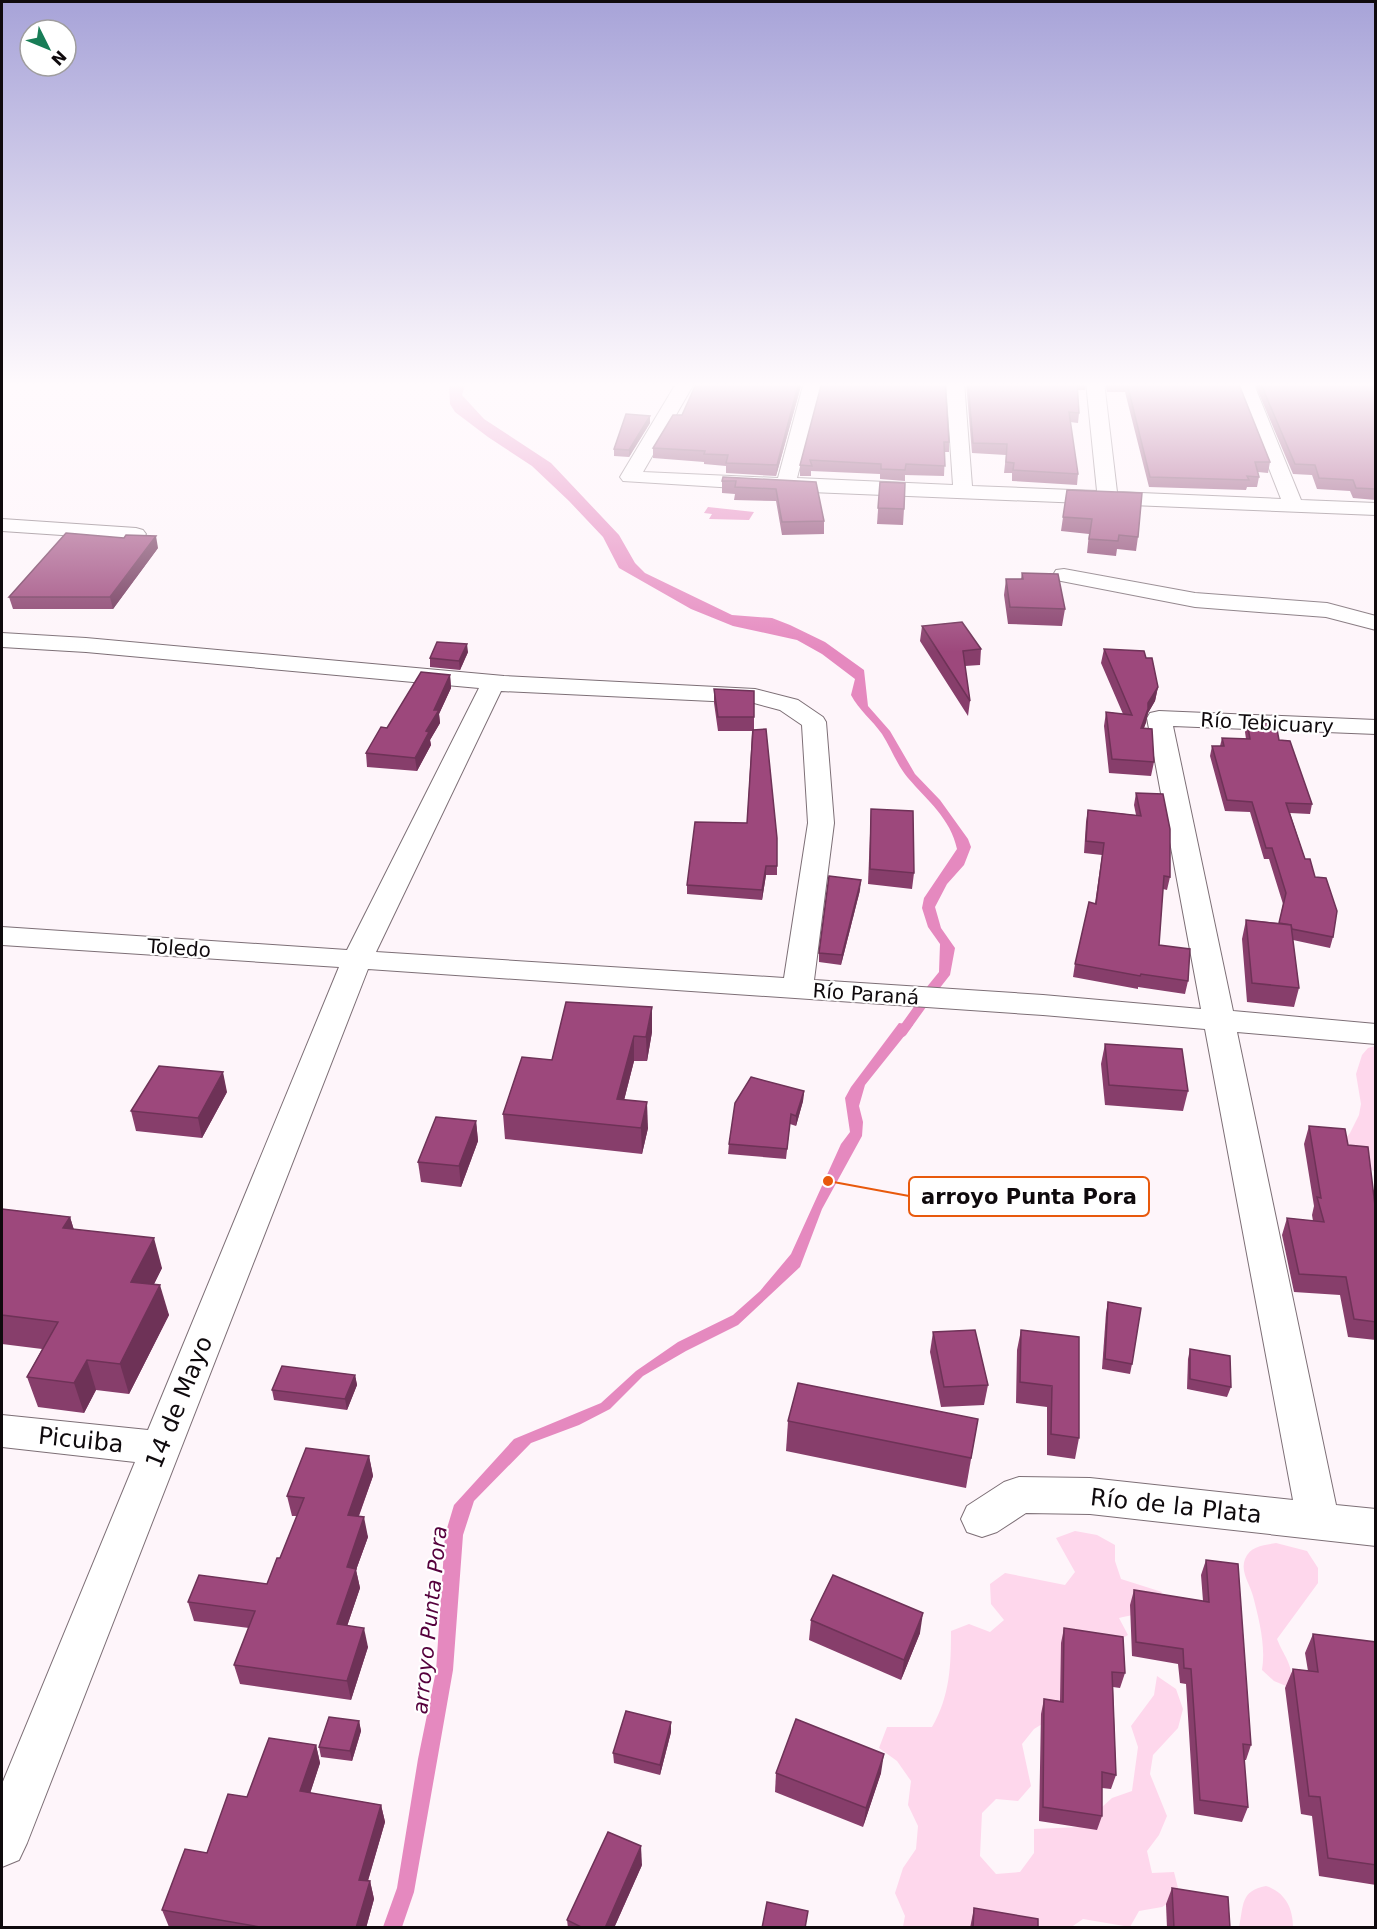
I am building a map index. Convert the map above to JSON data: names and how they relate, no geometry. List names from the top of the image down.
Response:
{
  "streets": {
    "street": [
      "Río Tebicuary",
      "Toledo",
      "Río Paraná",
      "14 de Mayo",
      "Picuiba",
      "Río de la Plata"
    ]
  },
  "crossings": [
    ["Río Tebicuary", "Río Paraná"],
    ["Toledo", "Río Paraná"],
    ["Toledo", "14 de Mayo"],
    ["Río Paraná", "14 de Mayo"],
    ["14 de Mayo", "Picuiba"]
  ],
  "water": ["arroyo Punta Pora"],
  "places": ["arroyo Punta Pora"],
  "north": "bottom right"
}
